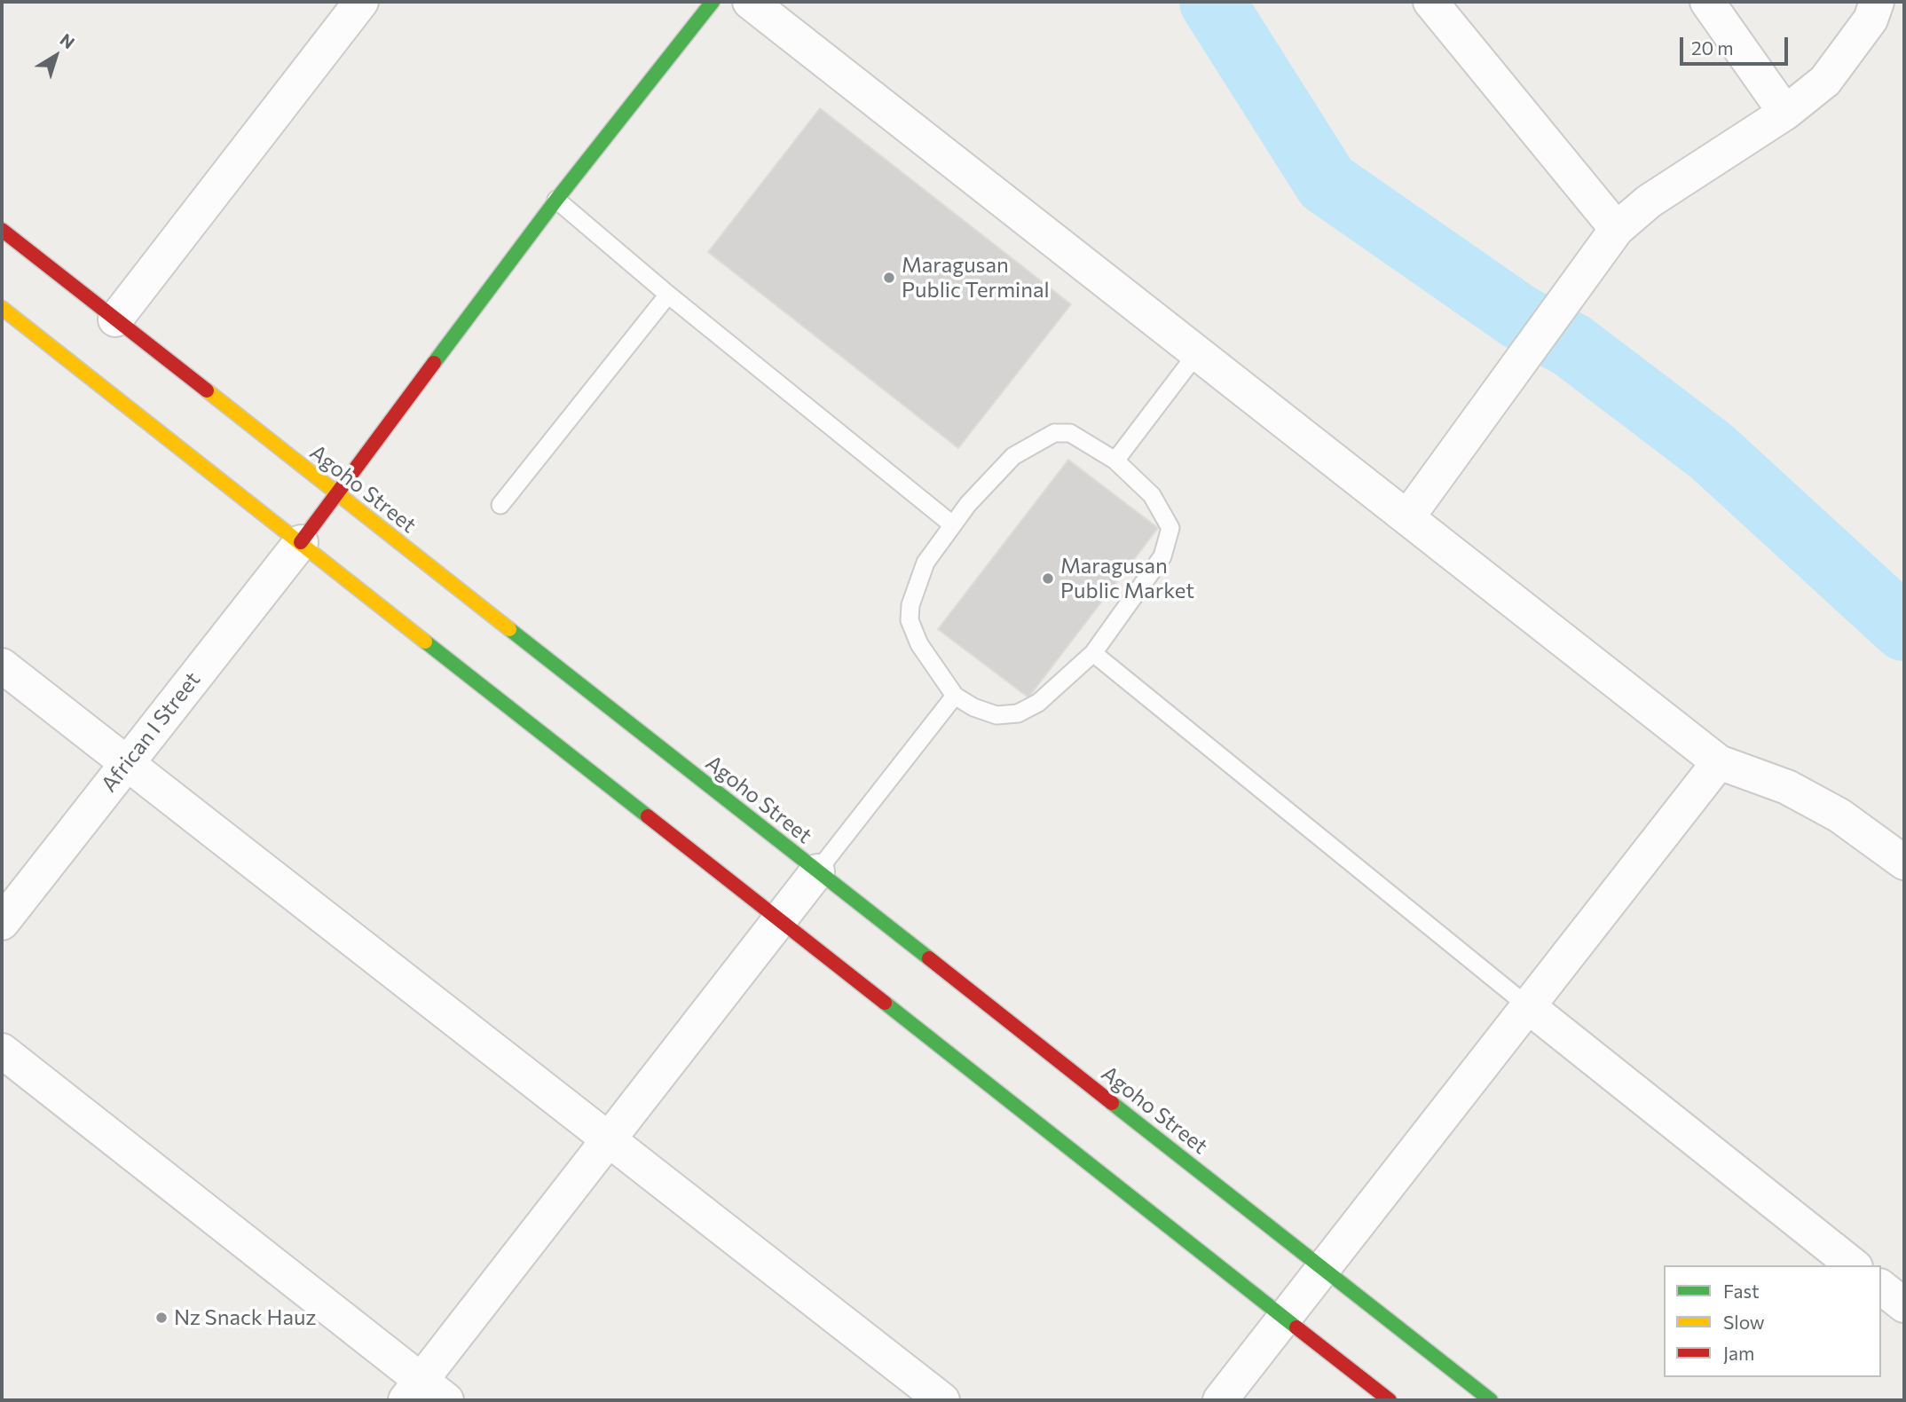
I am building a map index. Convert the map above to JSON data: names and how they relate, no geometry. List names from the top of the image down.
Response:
{
  "streets": {
    "street": ["Agoho Street", "African I Street"]
  },
  "places": ["Maragusan Public Terminal", "Maragusan Public Market", "Nz Snack Hauz"],
  "legend": ["Fast", "Slow", "Jam"],
  "scale_bar": "20 m",
  "north": "top right"
}
